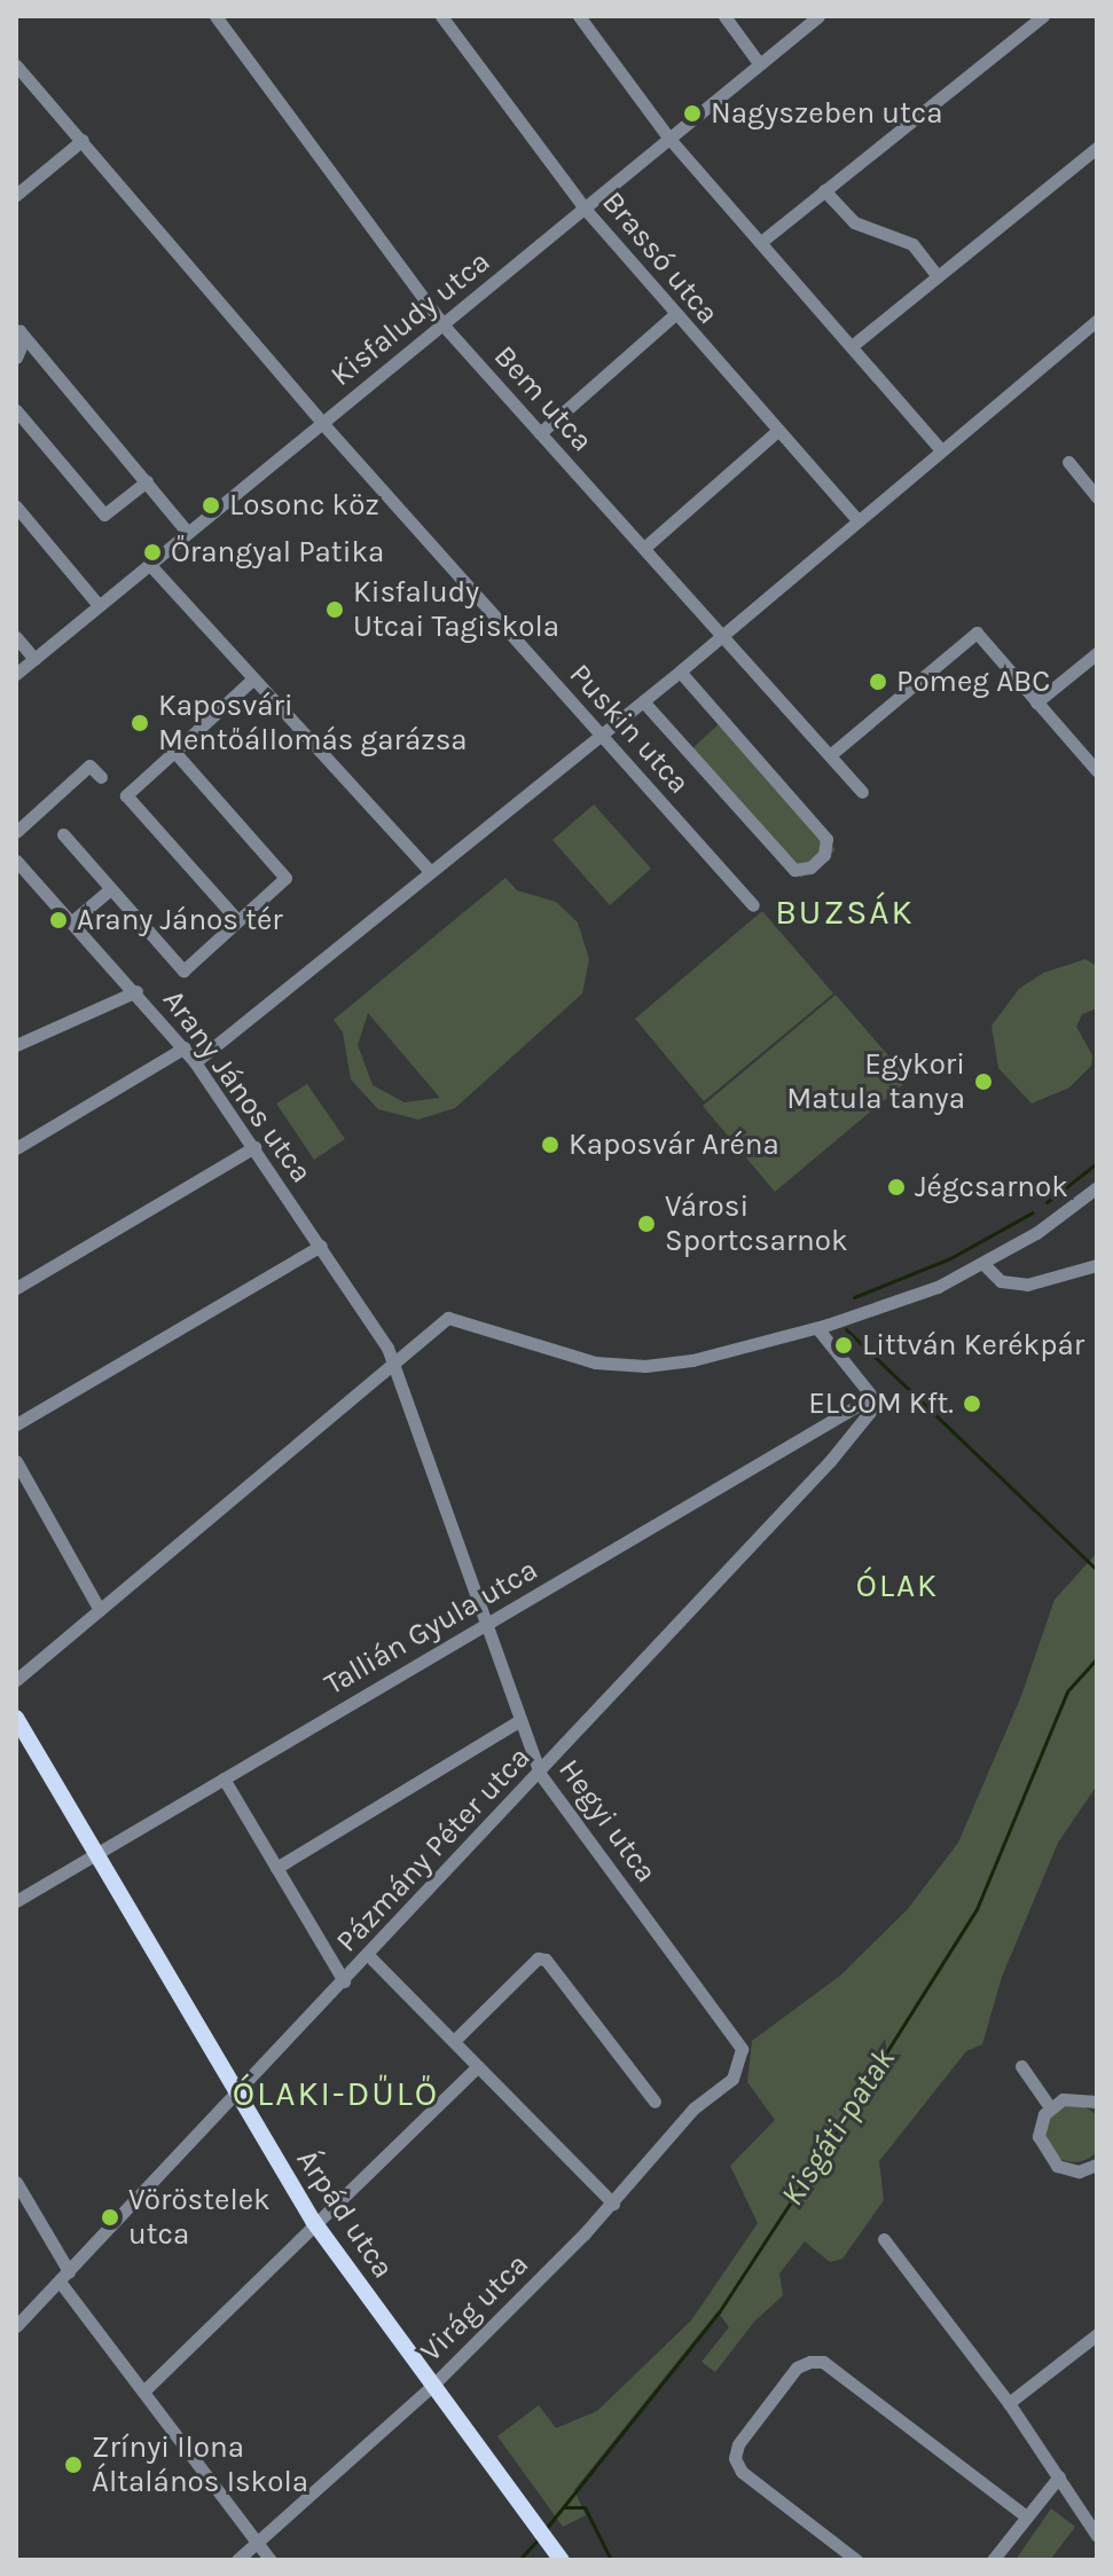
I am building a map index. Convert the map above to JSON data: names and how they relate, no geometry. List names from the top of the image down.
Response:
{
  "streets": {
    "main road": ["Árpád utca"],
    "street": [
      "Brassó utca",
      "Kisfaludy utca",
      "Bem utca",
      "Puskin utca",
      "Arany János utca",
      "Tallián Gyula utca",
      "Hegyi utca",
      "Pázmány Péter utca",
      "Virág utca"
    ]
  },
  "crossings": [
    ["Brassó utca", "Kisfaludy utca"],
    ["Kisfaludy utca", "Bem utca"],
    ["Kisfaludy utca", "Puskin utca"],
    ["Arany János utca", "Hegyi utca"],
    ["Tallián Gyula utca", "Hegyi utca"],
    ["Tallián Gyula utca", "Pázmány Péter utca"],
    ["Tallián Gyula utca", "Árpád utca"],
    ["Hegyi utca", "Pázmány Péter utca"],
    ["Hegyi utca", "Virág utca"],
    ["Pázmány Péter utca", "Árpád utca"],
    ["Árpád utca", "Virág utca"]
  ],
  "districts": ["BUZSÁK", "ÓLAK", "ÓLAKI-DŰLŐ"],
  "water": ["Kisgáti-patak"],
  "places": [
    "Nagyszeben utca",
    "Losonc köz",
    "Őrangyal Patika",
    "Kisfaludy Utcai Tagiskola",
    "Pomeg ABC",
    "Kaposvári Mentőállomás garázsa",
    "Arany János tér",
    "Egykori Matula tanya",
    "Kaposvár Aréna",
    "Jégcsarnok",
    "Városi Sportcsarnok",
    "Littván Kerékpár",
    "ELCOM Kft.",
    "Vöröstelek utca",
    "Zrínyi Ilona Általános Iskola"
  ]
}
